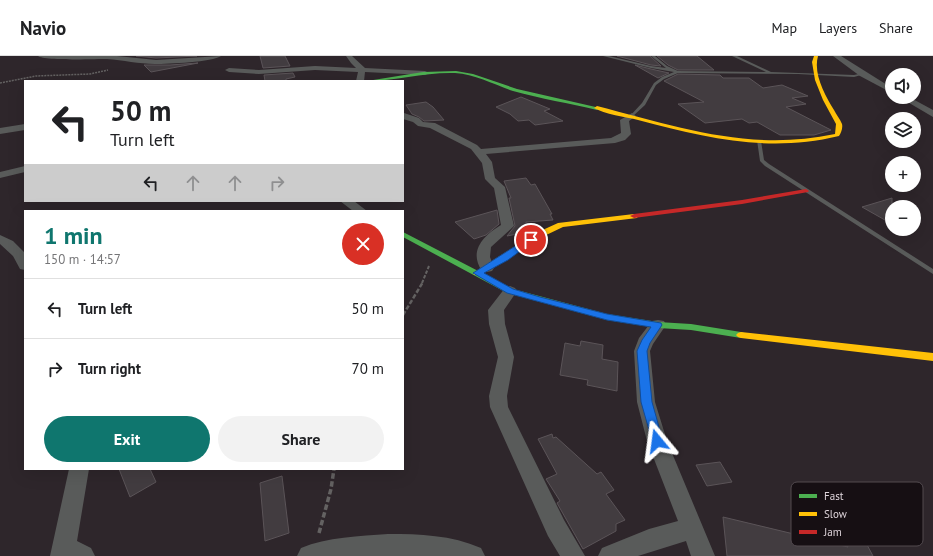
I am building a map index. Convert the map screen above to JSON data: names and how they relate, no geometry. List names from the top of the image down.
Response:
{
  "legend": ["Fast", "Slow", "Jam"],
  "page": {
    "header": "Navio",
    "nav": ["Map", "Layers", "Share"],
    "map_buttons": ["+", "−"],
    "turn": ["50 m", "Turn left"],
    "heading": ["1 min", "150 m · 14:57"],
    "list": [
      {
        "name": "Turn left",
        "value": "50 m"
      },
      {
        "name": "Turn right",
        "value": "70 m"
      }
    ],
    "buttons": ["Exit", "Share"]
  }
}
